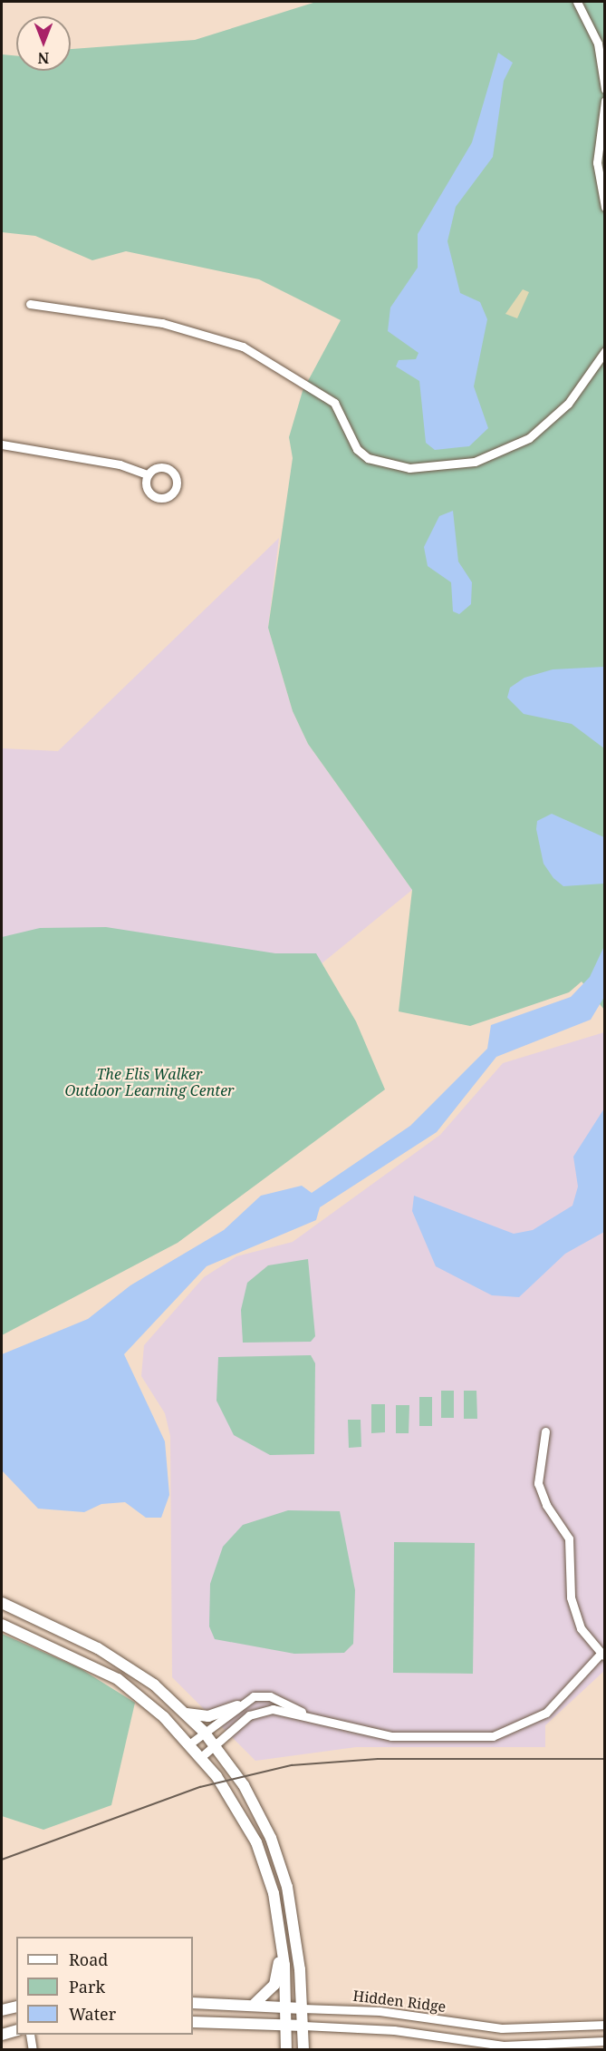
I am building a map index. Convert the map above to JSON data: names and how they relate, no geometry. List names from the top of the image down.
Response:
{
  "streets": {
    "main road": ["Hidden Ridge"]
  },
  "parks": ["The Elis Walker Outdoor Learning Center"],
  "legend": ["Road", "Park", "Water"],
  "north": "bottom"
}
